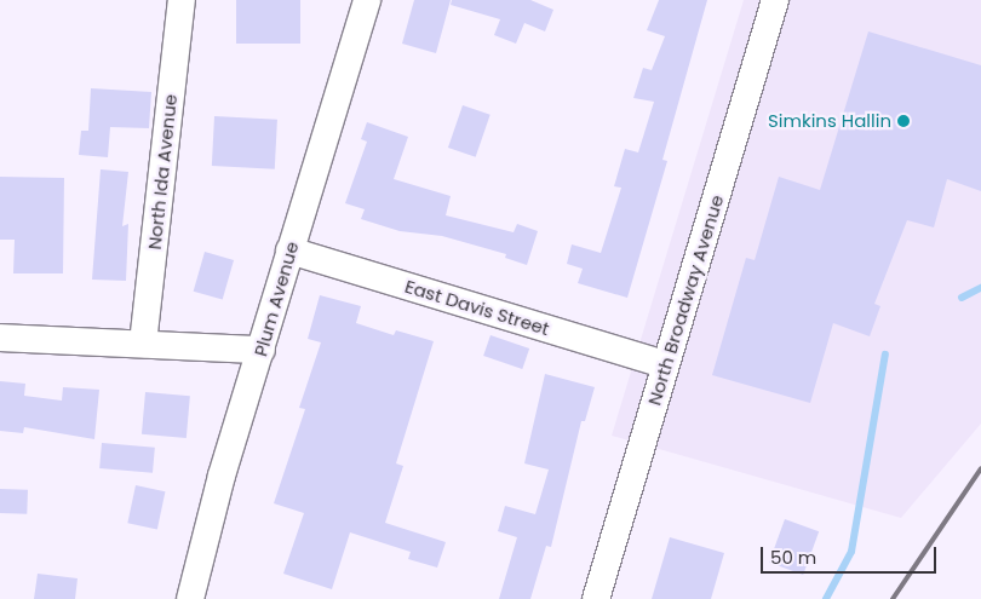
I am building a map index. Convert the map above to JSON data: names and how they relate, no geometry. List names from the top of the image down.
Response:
{
  "streets": {
    "street": [
      "North Ida Avenue",
      "Plum Avenue",
      "North Broadway Avenue",
      "East Davis Street"
    ]
  },
  "crossings": [
    ["Plum Avenue", "East Davis Street"],
    ["North Broadway Avenue", "East Davis Street"]
  ],
  "places": ["Simkins Hallin"],
  "scale_bar": "50 m"
}
